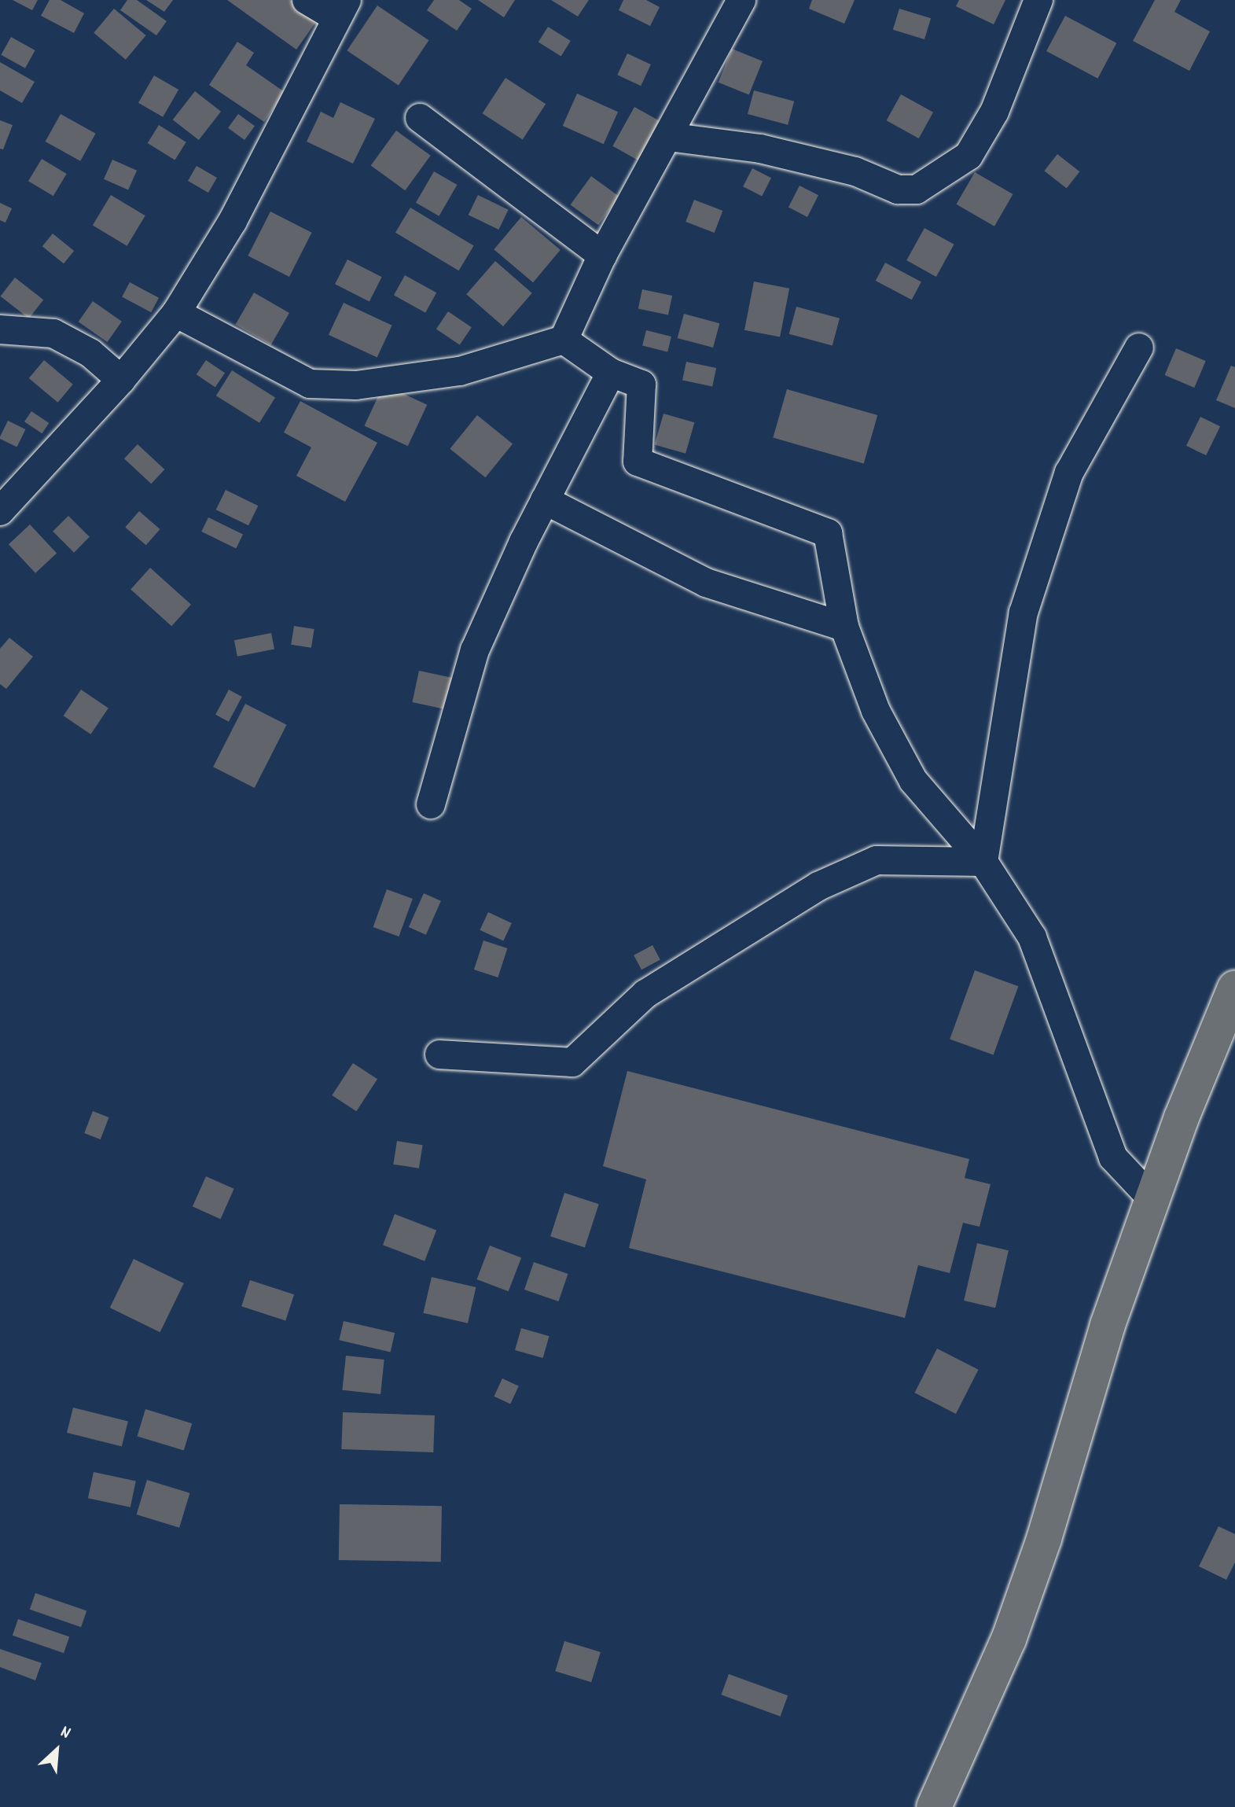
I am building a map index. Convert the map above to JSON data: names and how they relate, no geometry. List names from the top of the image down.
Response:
{
  "north": "top right"
}
